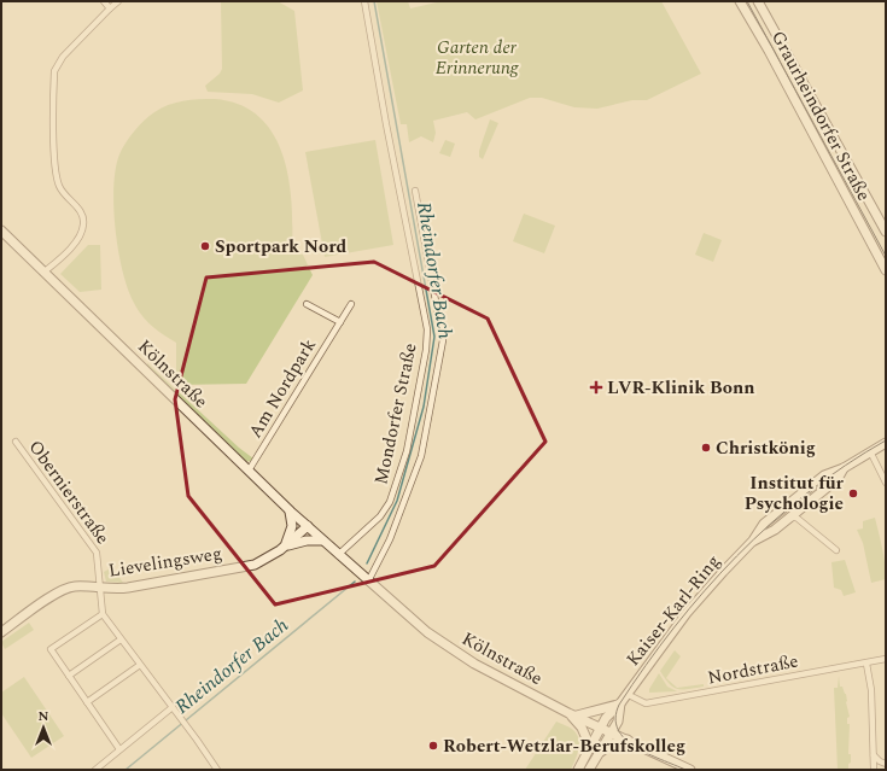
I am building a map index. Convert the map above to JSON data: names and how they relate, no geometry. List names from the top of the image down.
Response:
{
  "streets": {
    "main road": [
      "Graurheindorfer Straße",
      "Kölnstraße",
      "Lievelingsweg",
      "Kaiser-Karl-Ring"
    ],
    "street": [
      "Am Nordpark",
      "Mondorfer Straße",
      "Obernierstraße",
      "Nordstraße"
    ]
  },
  "crossings": [
    ["Kölnstraße", "Am Nordpark"],
    ["Kölnstraße", "Mondorfer Straße"],
    ["Kölnstraße", "Lievelingsweg"],
    ["Kölnstraße", "Kaiser-Karl-Ring"],
    ["Obernierstraße", "Lievelingsweg"],
    ["Kaiser-Karl-Ring", "Nordstraße"]
  ],
  "water": ["Rheindorfer Bach"],
  "parks": ["Garten der Erinnerung"],
  "places": {
    "other": [
      "Sportpark Nord",
      "Christkönig",
      "Institut für Psychologie",
      "Robert-Wetzlar-Berufskolleg"
    ],
    "health": ["LVR-Klinik Bonn"]
  },
  "north": "top"
}
